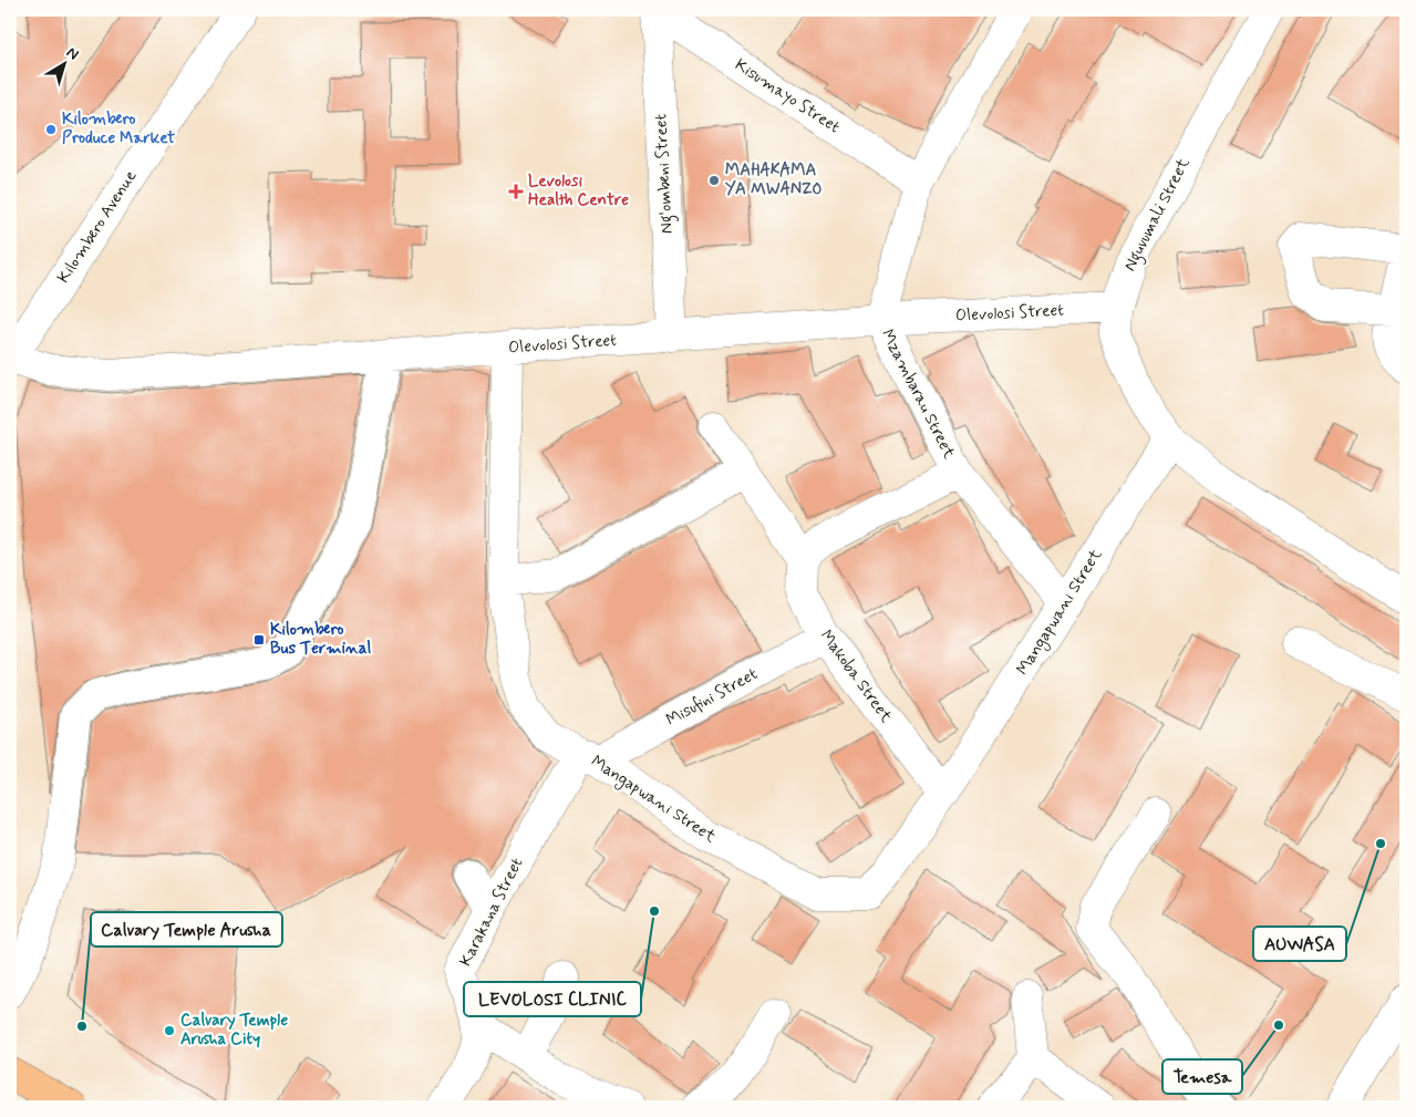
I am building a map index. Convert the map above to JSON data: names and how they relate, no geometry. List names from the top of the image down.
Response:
{
  "streets": {
    "street": [
      "Kisumayo Street",
      "Ng'ombeni Street",
      "Nguvumali Street",
      "Kilombero Avenue",
      "Olevolosi Street",
      "Mzambarau Street",
      "Mangapwani Street",
      "Makoba Street",
      "Misufini Street",
      "Karakana Street"
    ]
  },
  "crossings": [
    ["Kisumayo Street", "Ng'ombeni Street"],
    ["Kisumayo Street", "Mzambarau Street"],
    ["Ng'ombeni Street", "Olevolosi Street"],
    ["Nguvumali Street", "Olevolosi Street"],
    ["Nguvumali Street", "Mangapwani Street"],
    ["Kilombero Avenue", "Olevolosi Street"],
    ["Olevolosi Street", "Mzambarau Street"],
    ["Olevolosi Street", "Mangapwani Street"],
    ["Mzambarau Street", "Mangapwani Street"],
    ["Mangapwani Street", "Makoba Street"],
    ["Mangapwani Street", "Misufini Street"],
    ["Mangapwani Street", "Karakana Street"],
    ["Makoba Street", "Misufini Street"],
    ["Misufini Street", "Karakana Street"]
  ],
  "places": {
    "other": [
      "Kilombero Produce Market",
      "MAHAKAMA YA MWANZO",
      "AUWASA",
      "LEVOLOSI CLINIC",
      "Temesa",
      "Calvary Temple Arusha",
      "Calvary Temple Arusha City"
    ],
    "health": ["Levolosi Health Centre"],
    "transit": ["Kilombero Bus Terminal"]
  },
  "north": "top right"
}
